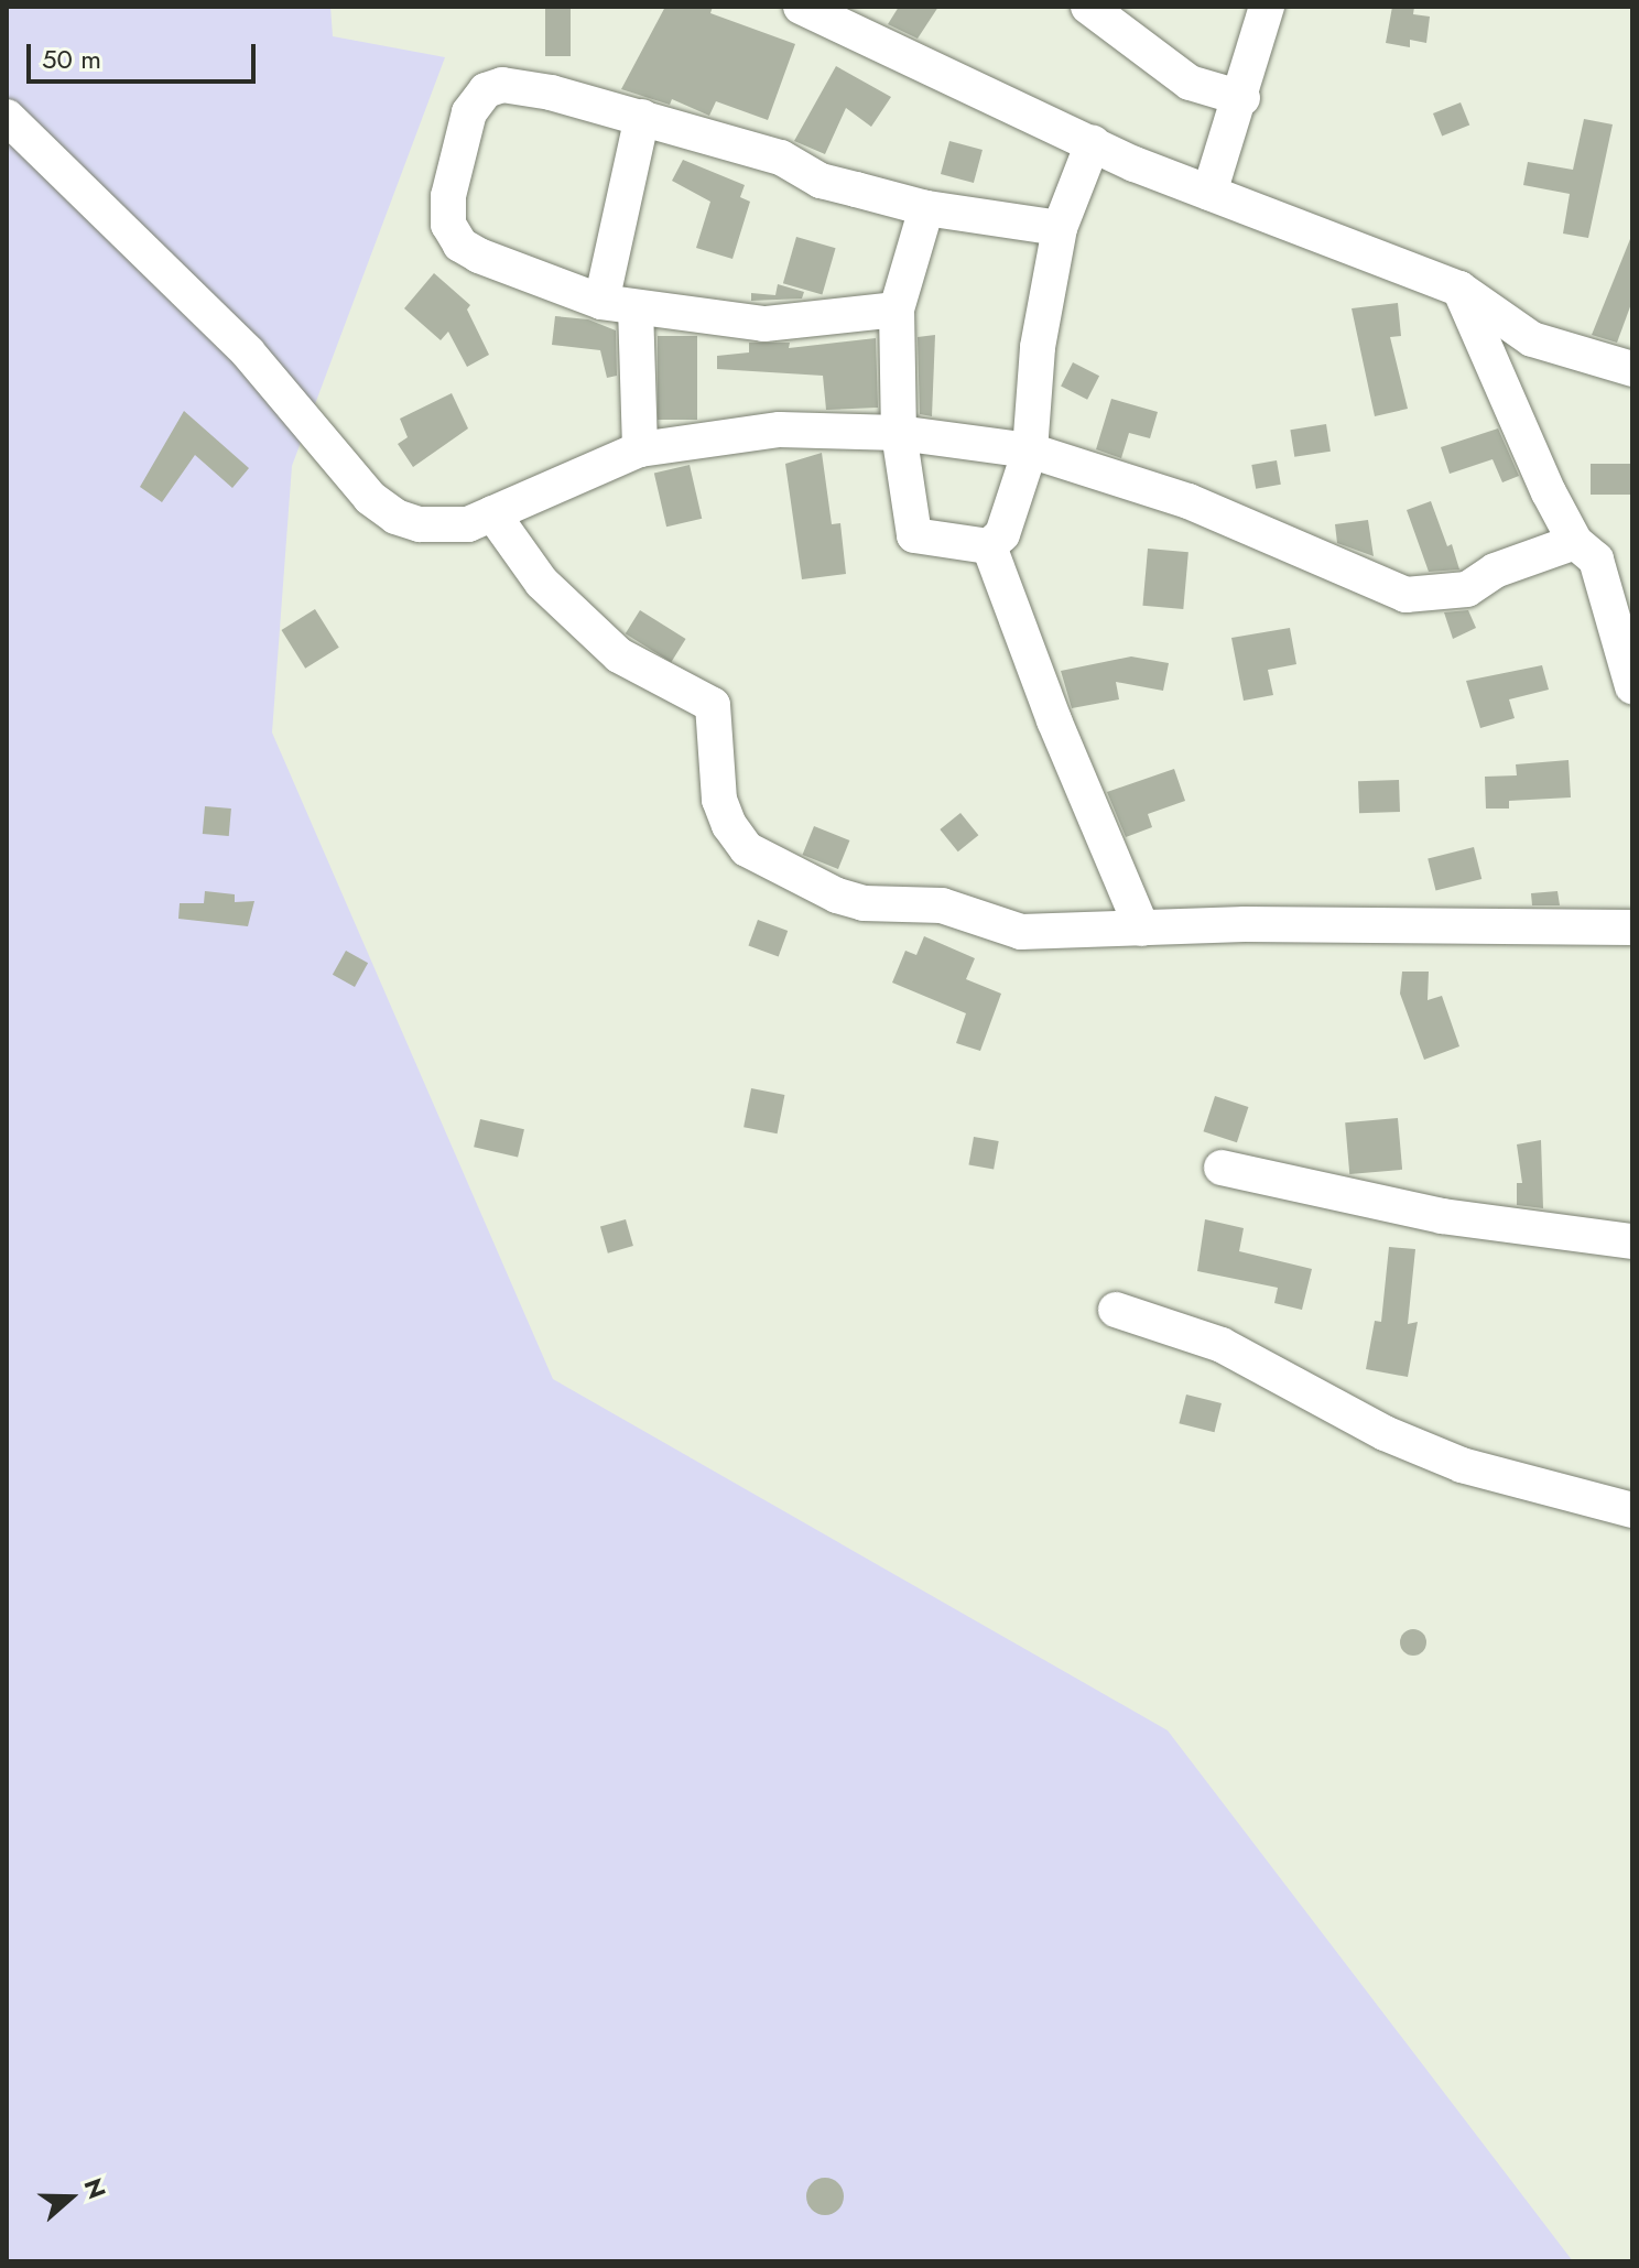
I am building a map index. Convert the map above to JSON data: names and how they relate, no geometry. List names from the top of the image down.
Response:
{
  "scale_bar": "50 m",
  "north": "right"
}
